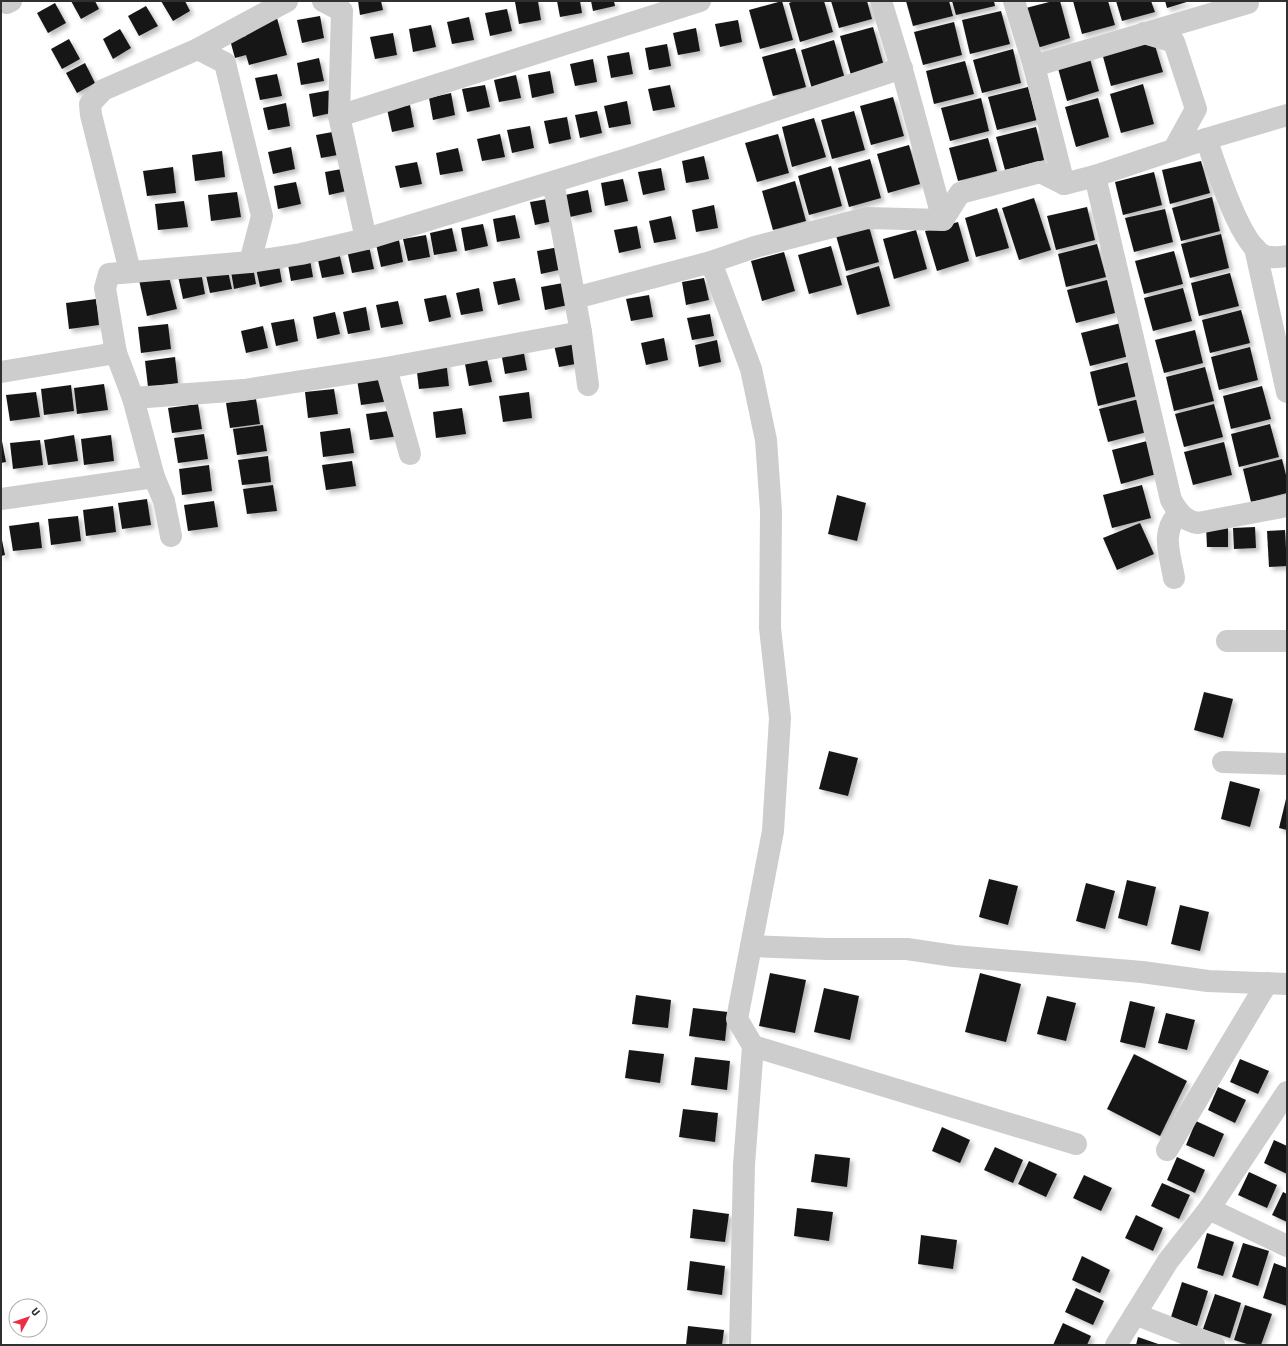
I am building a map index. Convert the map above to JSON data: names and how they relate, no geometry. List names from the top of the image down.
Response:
{
  "north": "top right"
}
